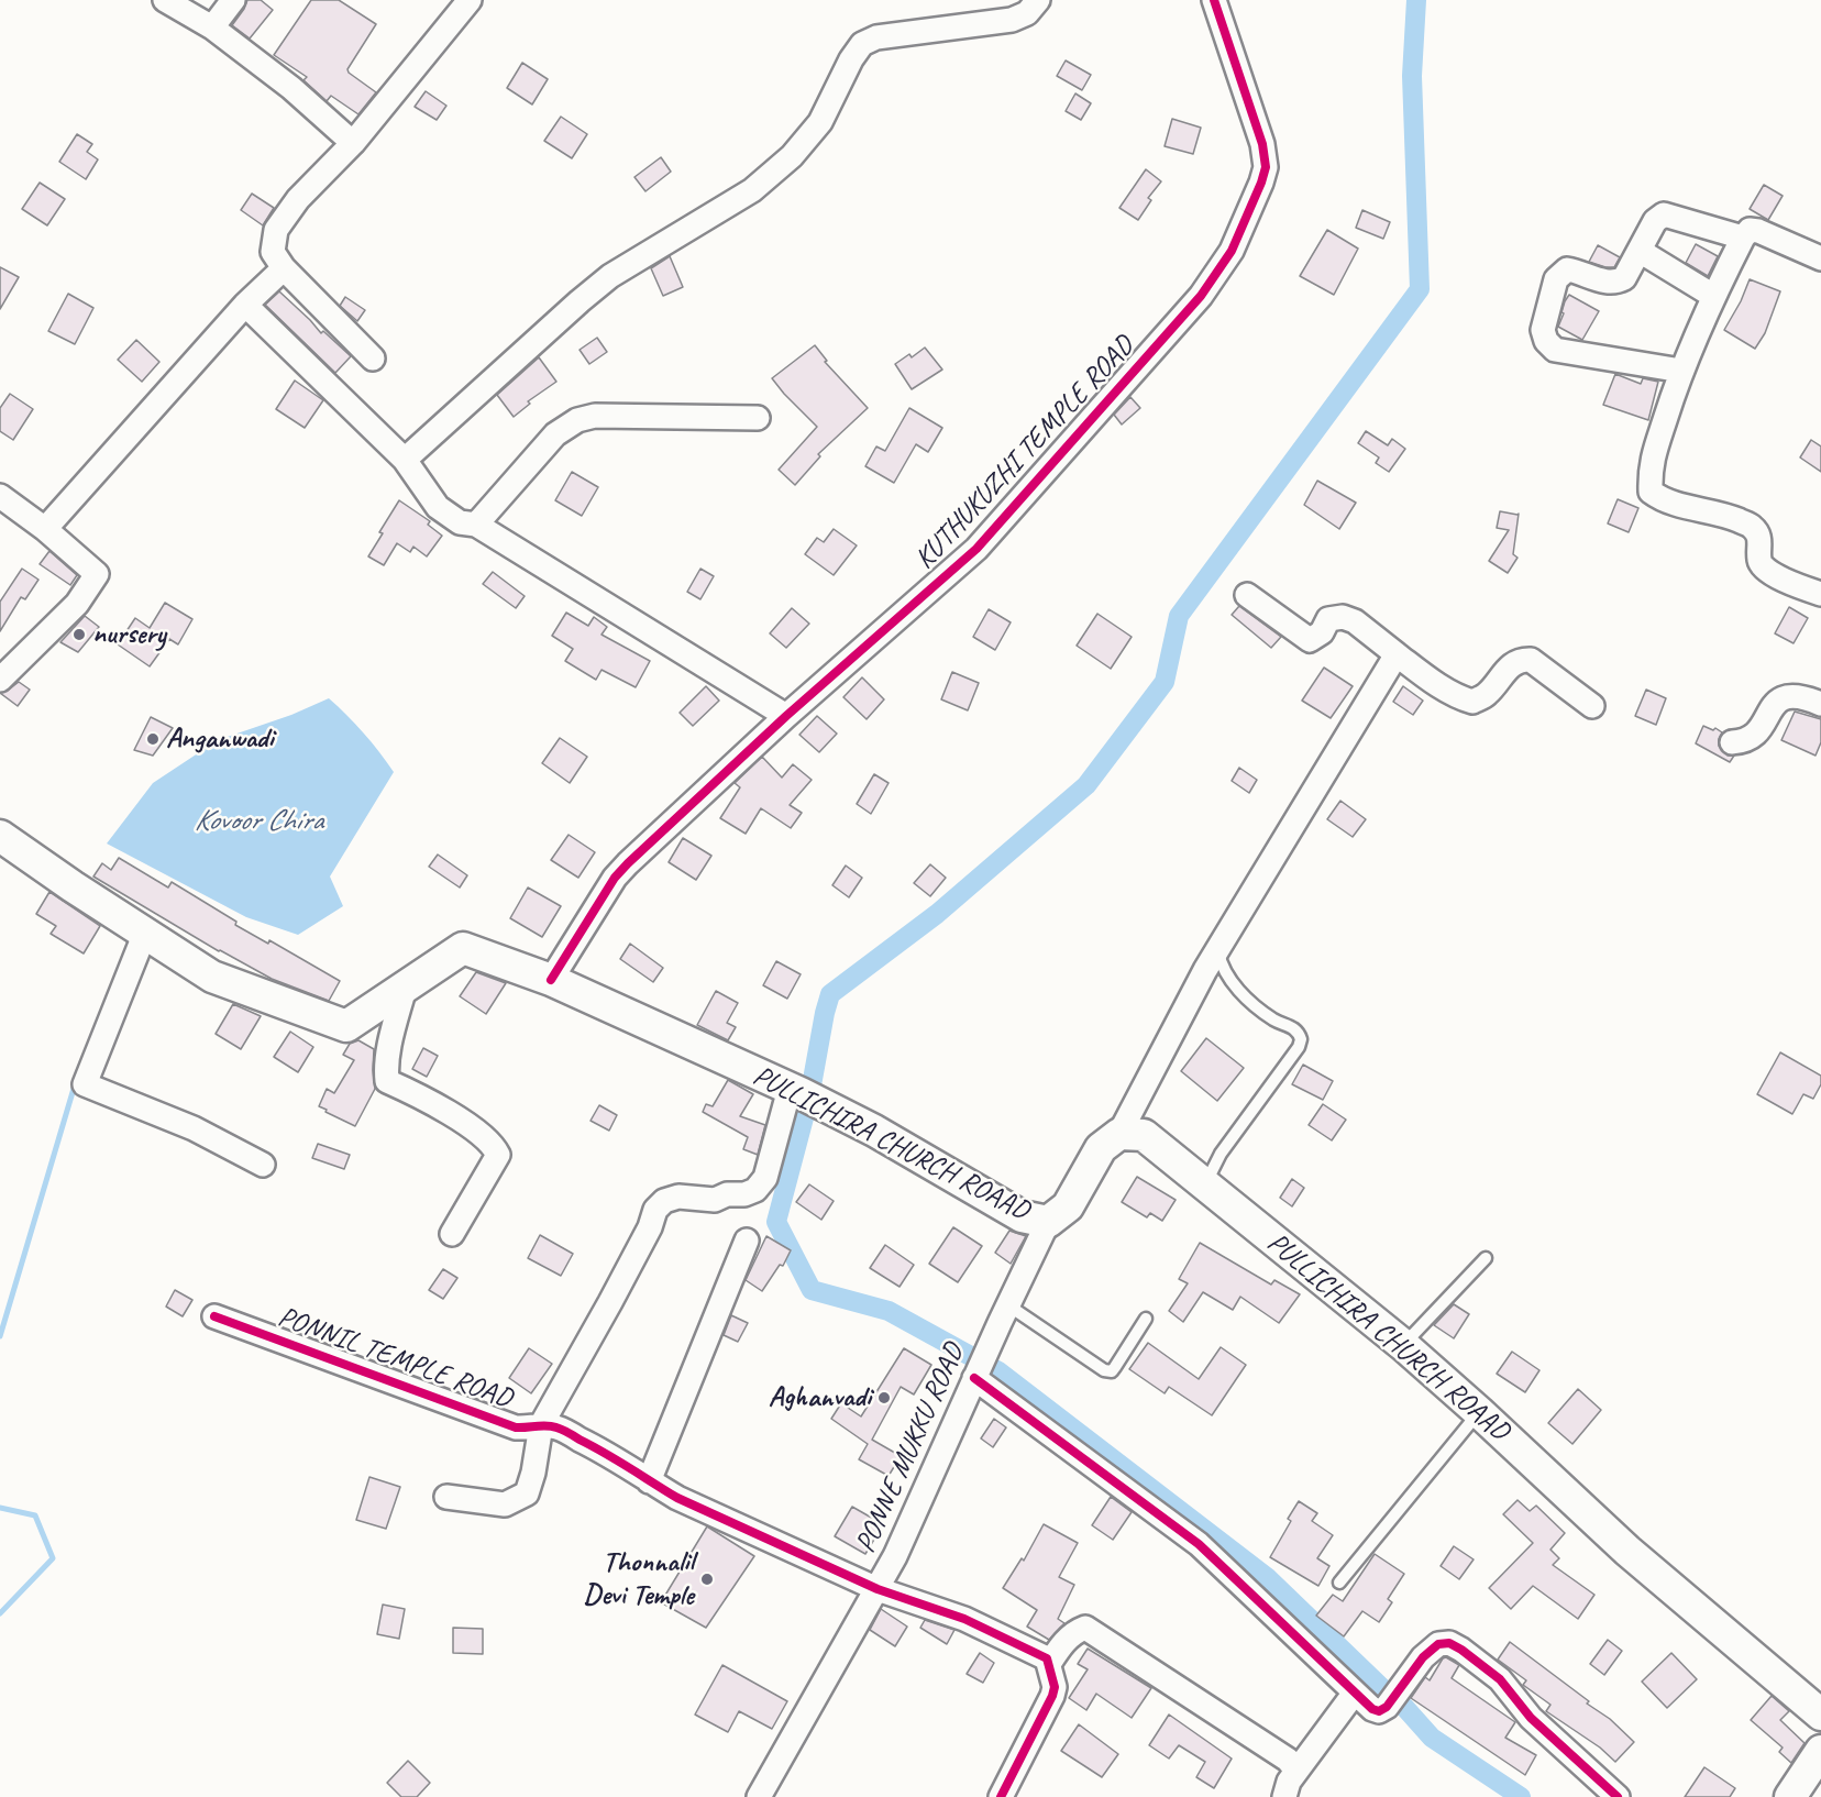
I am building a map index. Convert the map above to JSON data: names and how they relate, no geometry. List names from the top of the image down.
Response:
{
  "streets": {
    "main road": ["PULLICHIRA CHURCH ROAAD"],
    "street": ["KUTHUKUZHI TEMPLE ROAD", "PONNIL TEMPLE ROAD", "PONNE MUKKU ROAD"]
  },
  "crossings": [
    ["KUTHUKUZHI TEMPLE ROAD", "PULLICHIRA CHURCH ROAAD"],
    ["PULLICHIRA CHURCH ROAAD", "PONNE MUKKU ROAD"],
    ["PONNIL TEMPLE ROAD", "PONNE MUKKU ROAD"]
  ],
  "water": ["Kovoor Chira"],
  "places": [
    "nursery",
    "Anganwadi",
    "Aghanvadi",
    "Thonnalil Devi Temple"
  ]
}
